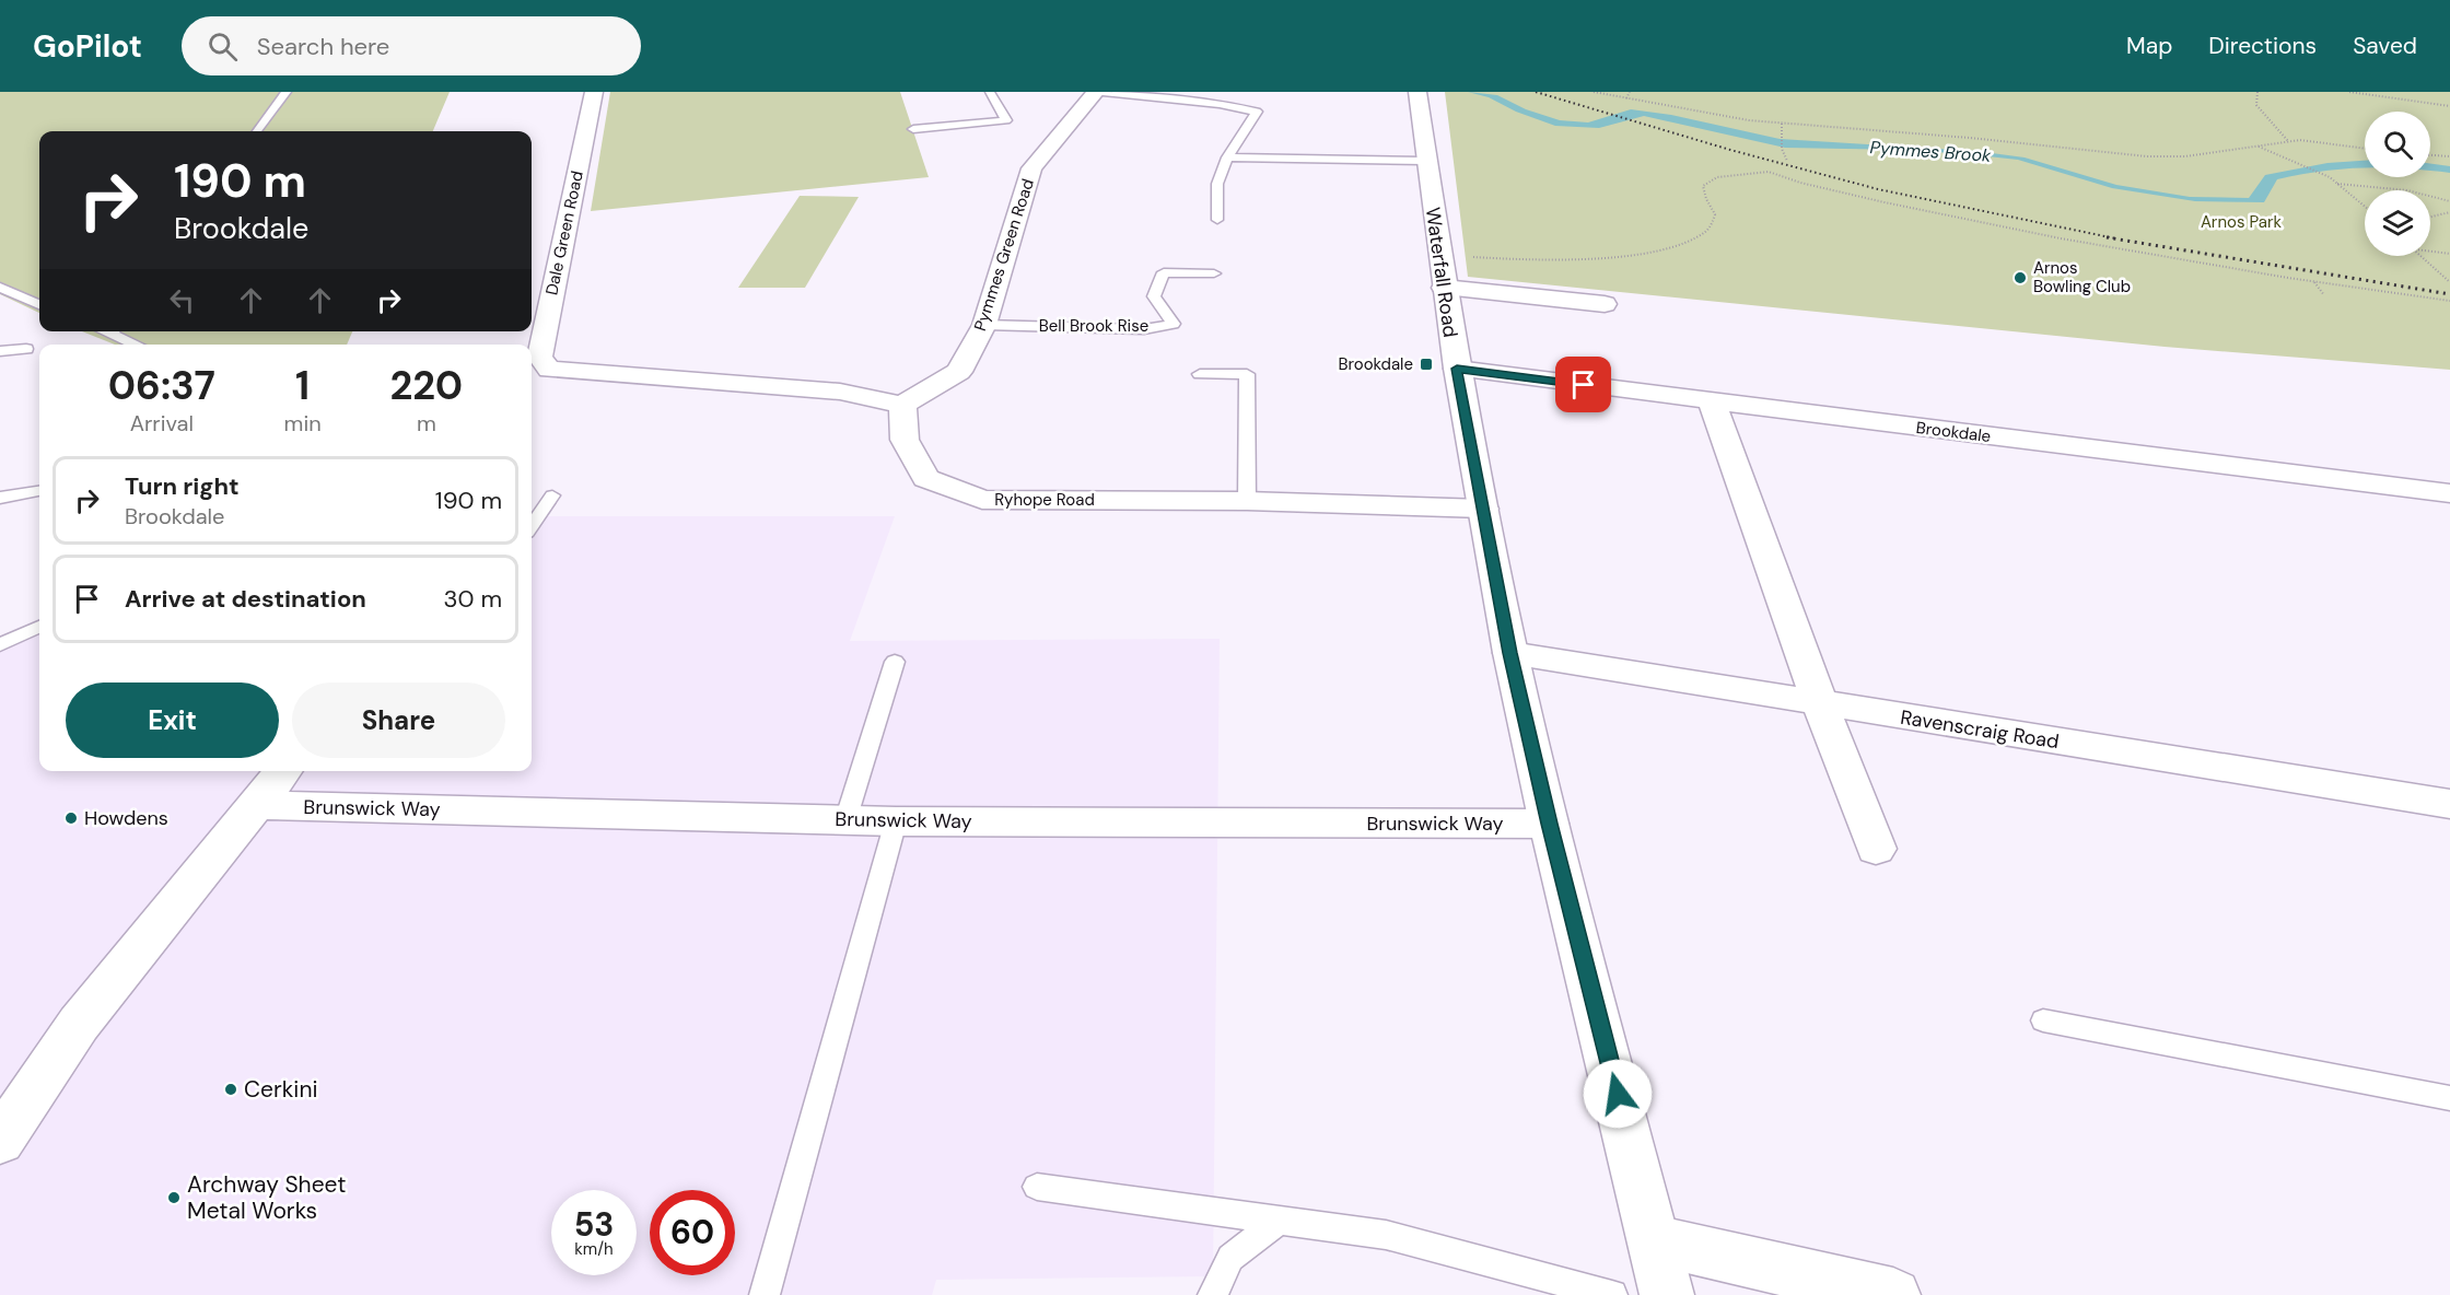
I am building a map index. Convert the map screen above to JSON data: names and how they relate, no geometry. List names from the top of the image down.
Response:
{
  "streets": {
    "street": [
      "Dale Green Road",
      "Pymmes Green Road",
      "Waterfall Road",
      "Brookdale",
      "Ryhope Road",
      "Ravenscraig Road",
      "Brunswick Way"
    ],
    "lane": ["Bell Brook Rise"]
  },
  "crossings": [
    ["Dale Green Road", "Pymmes Green Road"],
    ["Dale Green Road", "Ryhope Road"],
    ["Pymmes Green Road", "Bell Brook Rise"],
    ["Pymmes Green Road", "Ryhope Road"],
    ["Waterfall Road", "Brookdale"],
    ["Waterfall Road", "Ryhope Road"],
    ["Waterfall Road", "Ravenscraig Road"],
    ["Waterfall Road", "Brunswick Way"]
  ],
  "water": ["Pymmes Brook"],
  "parks": ["Arnos Park"],
  "places": {
    "other": [
      "Arnos Bowling Club",
      "Howdens",
      "Cerkini",
      "Archway Sheet Metal Works"
    ],
    "transit": ["Brookdale"]
  },
  "page": {
    "header": "GoPilot",
    "search": "Search here",
    "nav": ["Map", "Directions", "Saved"],
    "turn": ["190 m", "Brookdale"],
    "eta": [
      "06:37",
      "Arrival",
      "1",
      "min",
      "220",
      "m"
    ],
    "list": [
      {
        "name": "Turn right",
        "note": "Brookdale",
        "value": "190 m"
      },
      {
        "name": "Arrive at destination",
        "value": "30 m"
      }
    ],
    "buttons": ["Exit", "Share"],
    "speed": "53 km/h",
    "limit": "60"
  }
}
